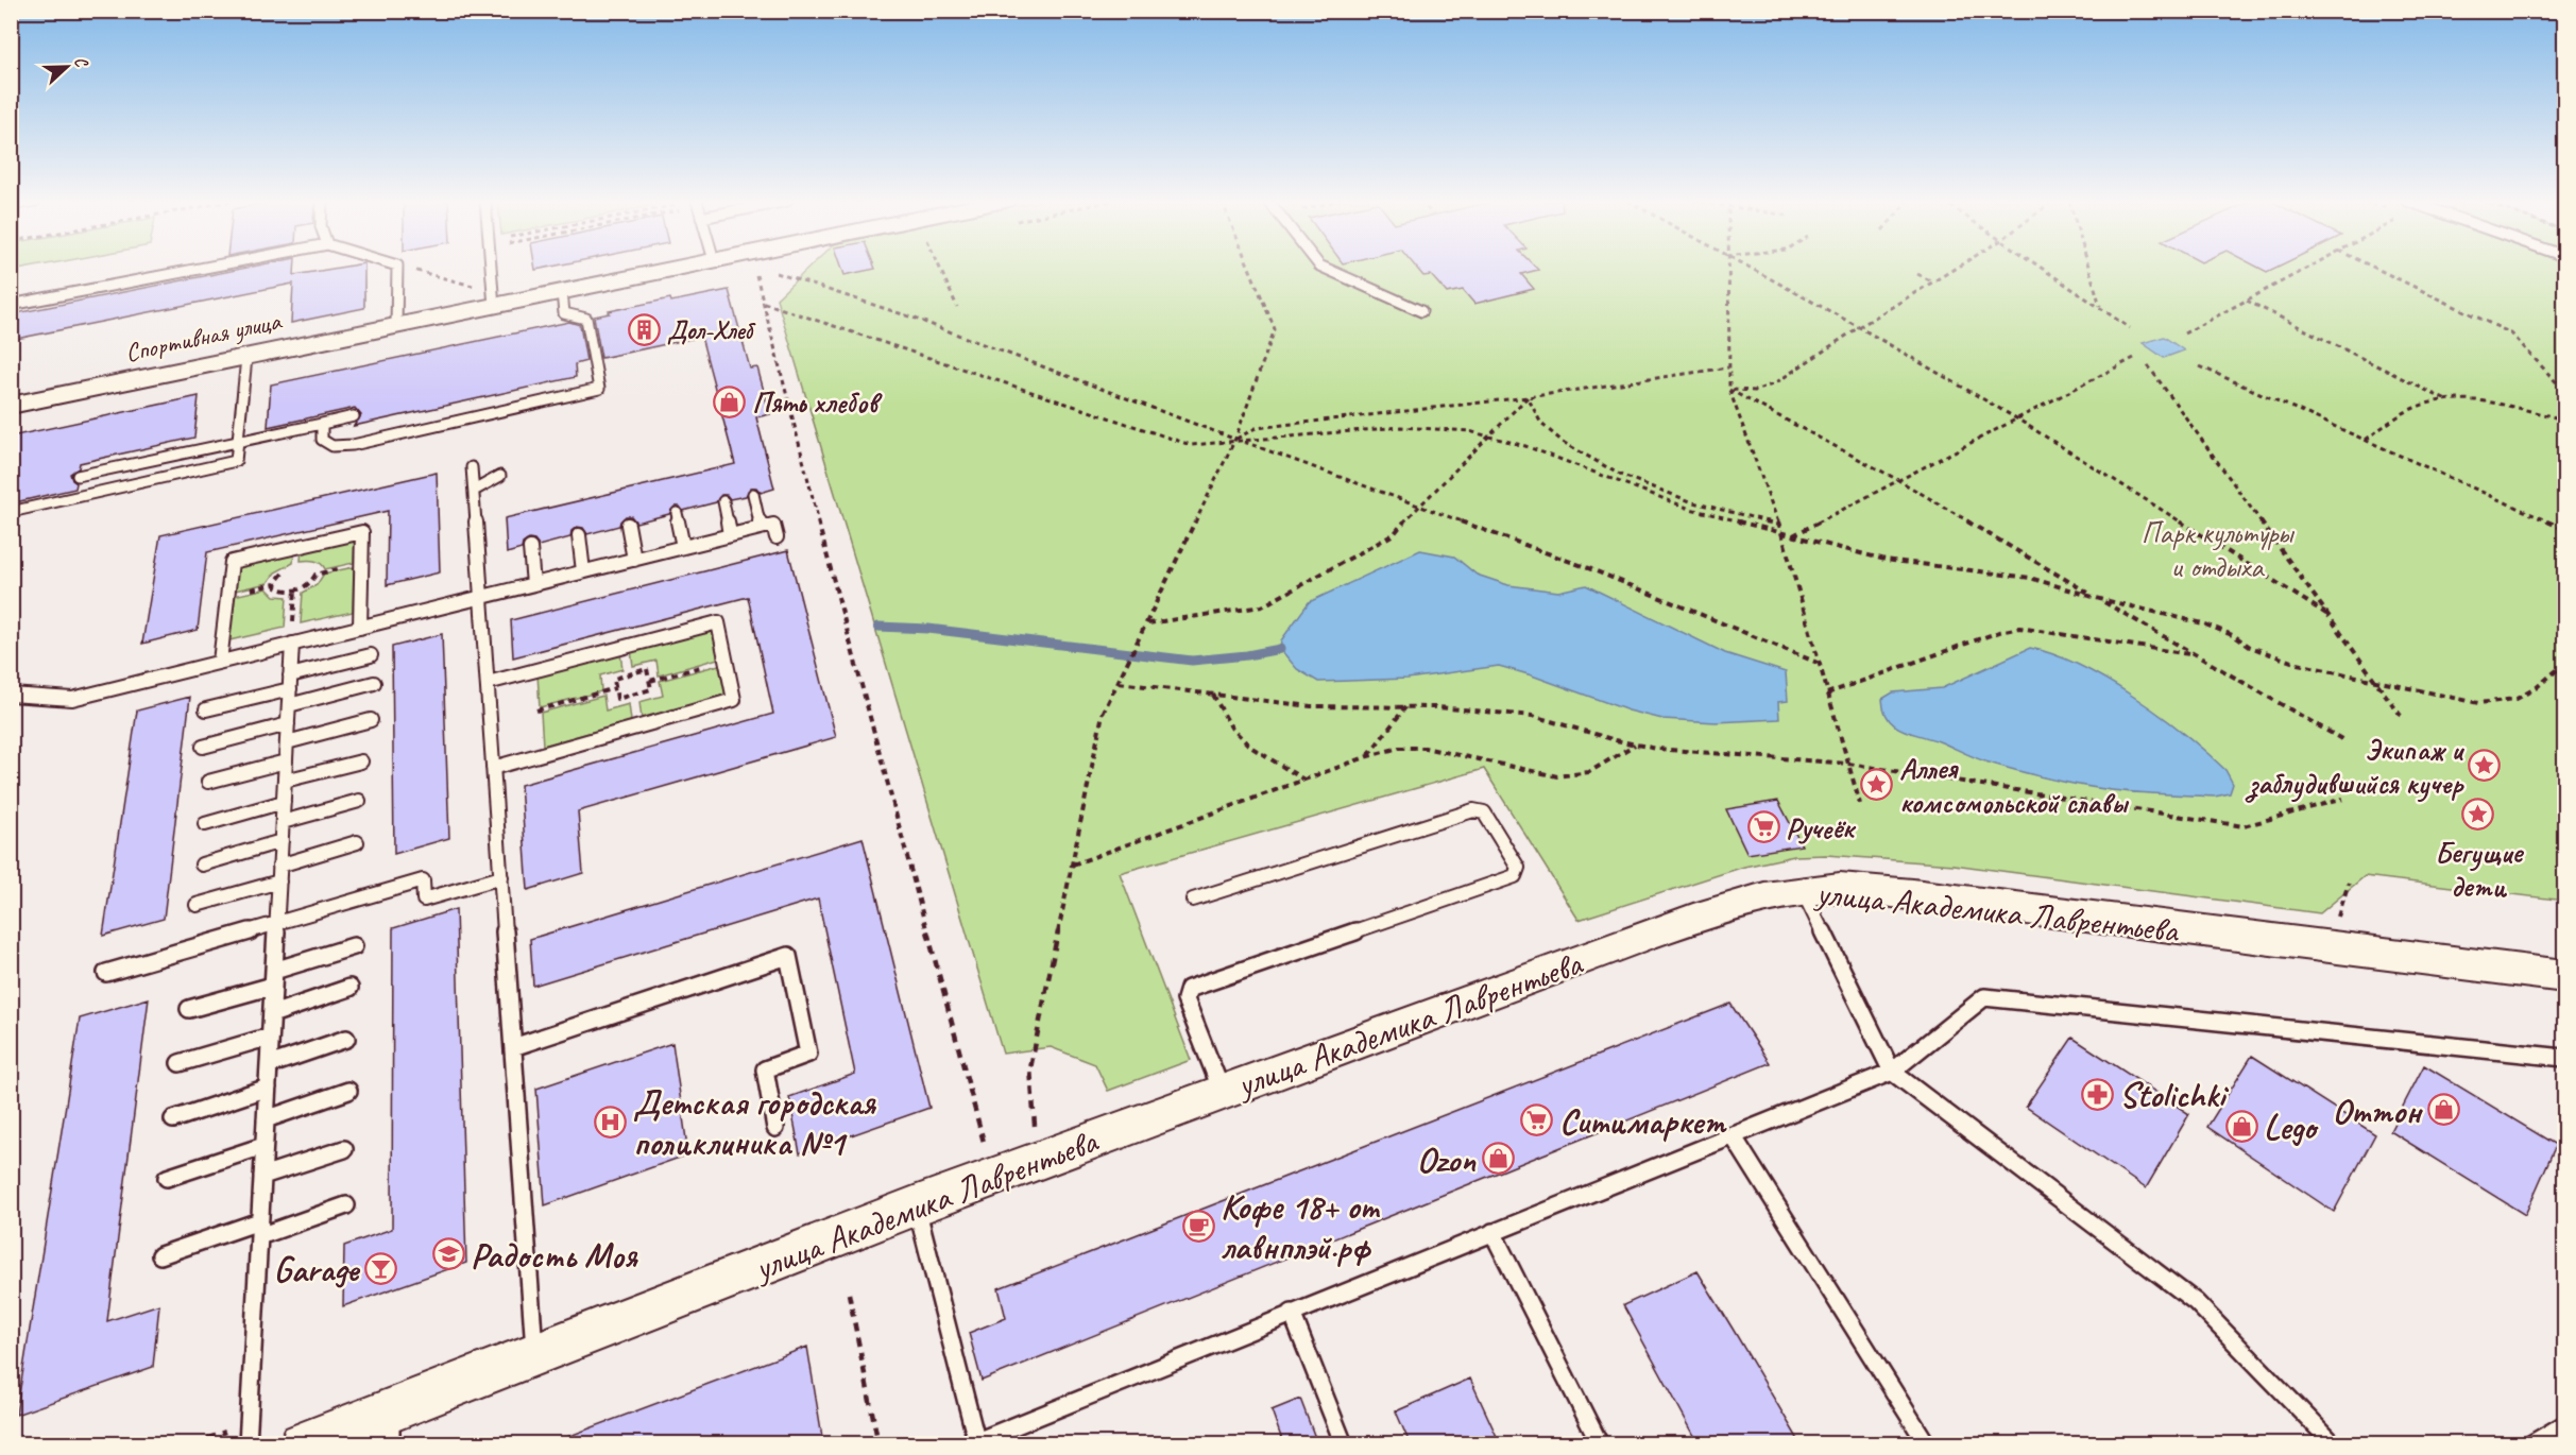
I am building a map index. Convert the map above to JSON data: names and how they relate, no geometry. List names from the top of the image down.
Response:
{
  "streets": {
    "street": ["Спортивная улица", "улица Академика Лаврентьева"]
  },
  "parks": ["Парк культуры и отдыха"],
  "places": {
    "building": ["Дол-Хлеб"],
    "shop": [
      "Пять хлебов",
      "Оттон",
      "Lego",
      "Ozon"
    ],
    "place": ["Экипаж и заблудившийся кучер", "Аллея комсомольской славы", "Бегущие дети"],
    "supermarket": ["Ручеёк", "Ситимаркет"],
    "pharmacy": ["Stolichki"],
    "hospital": ["Детская городская поликлиника №1"],
    "cafe": ["Кофе 18+ от лавнплэй.рф"],
    "school or university": ["Радость Моя"],
    "bar": ["Garage"]
  },
  "north": "right"
}
